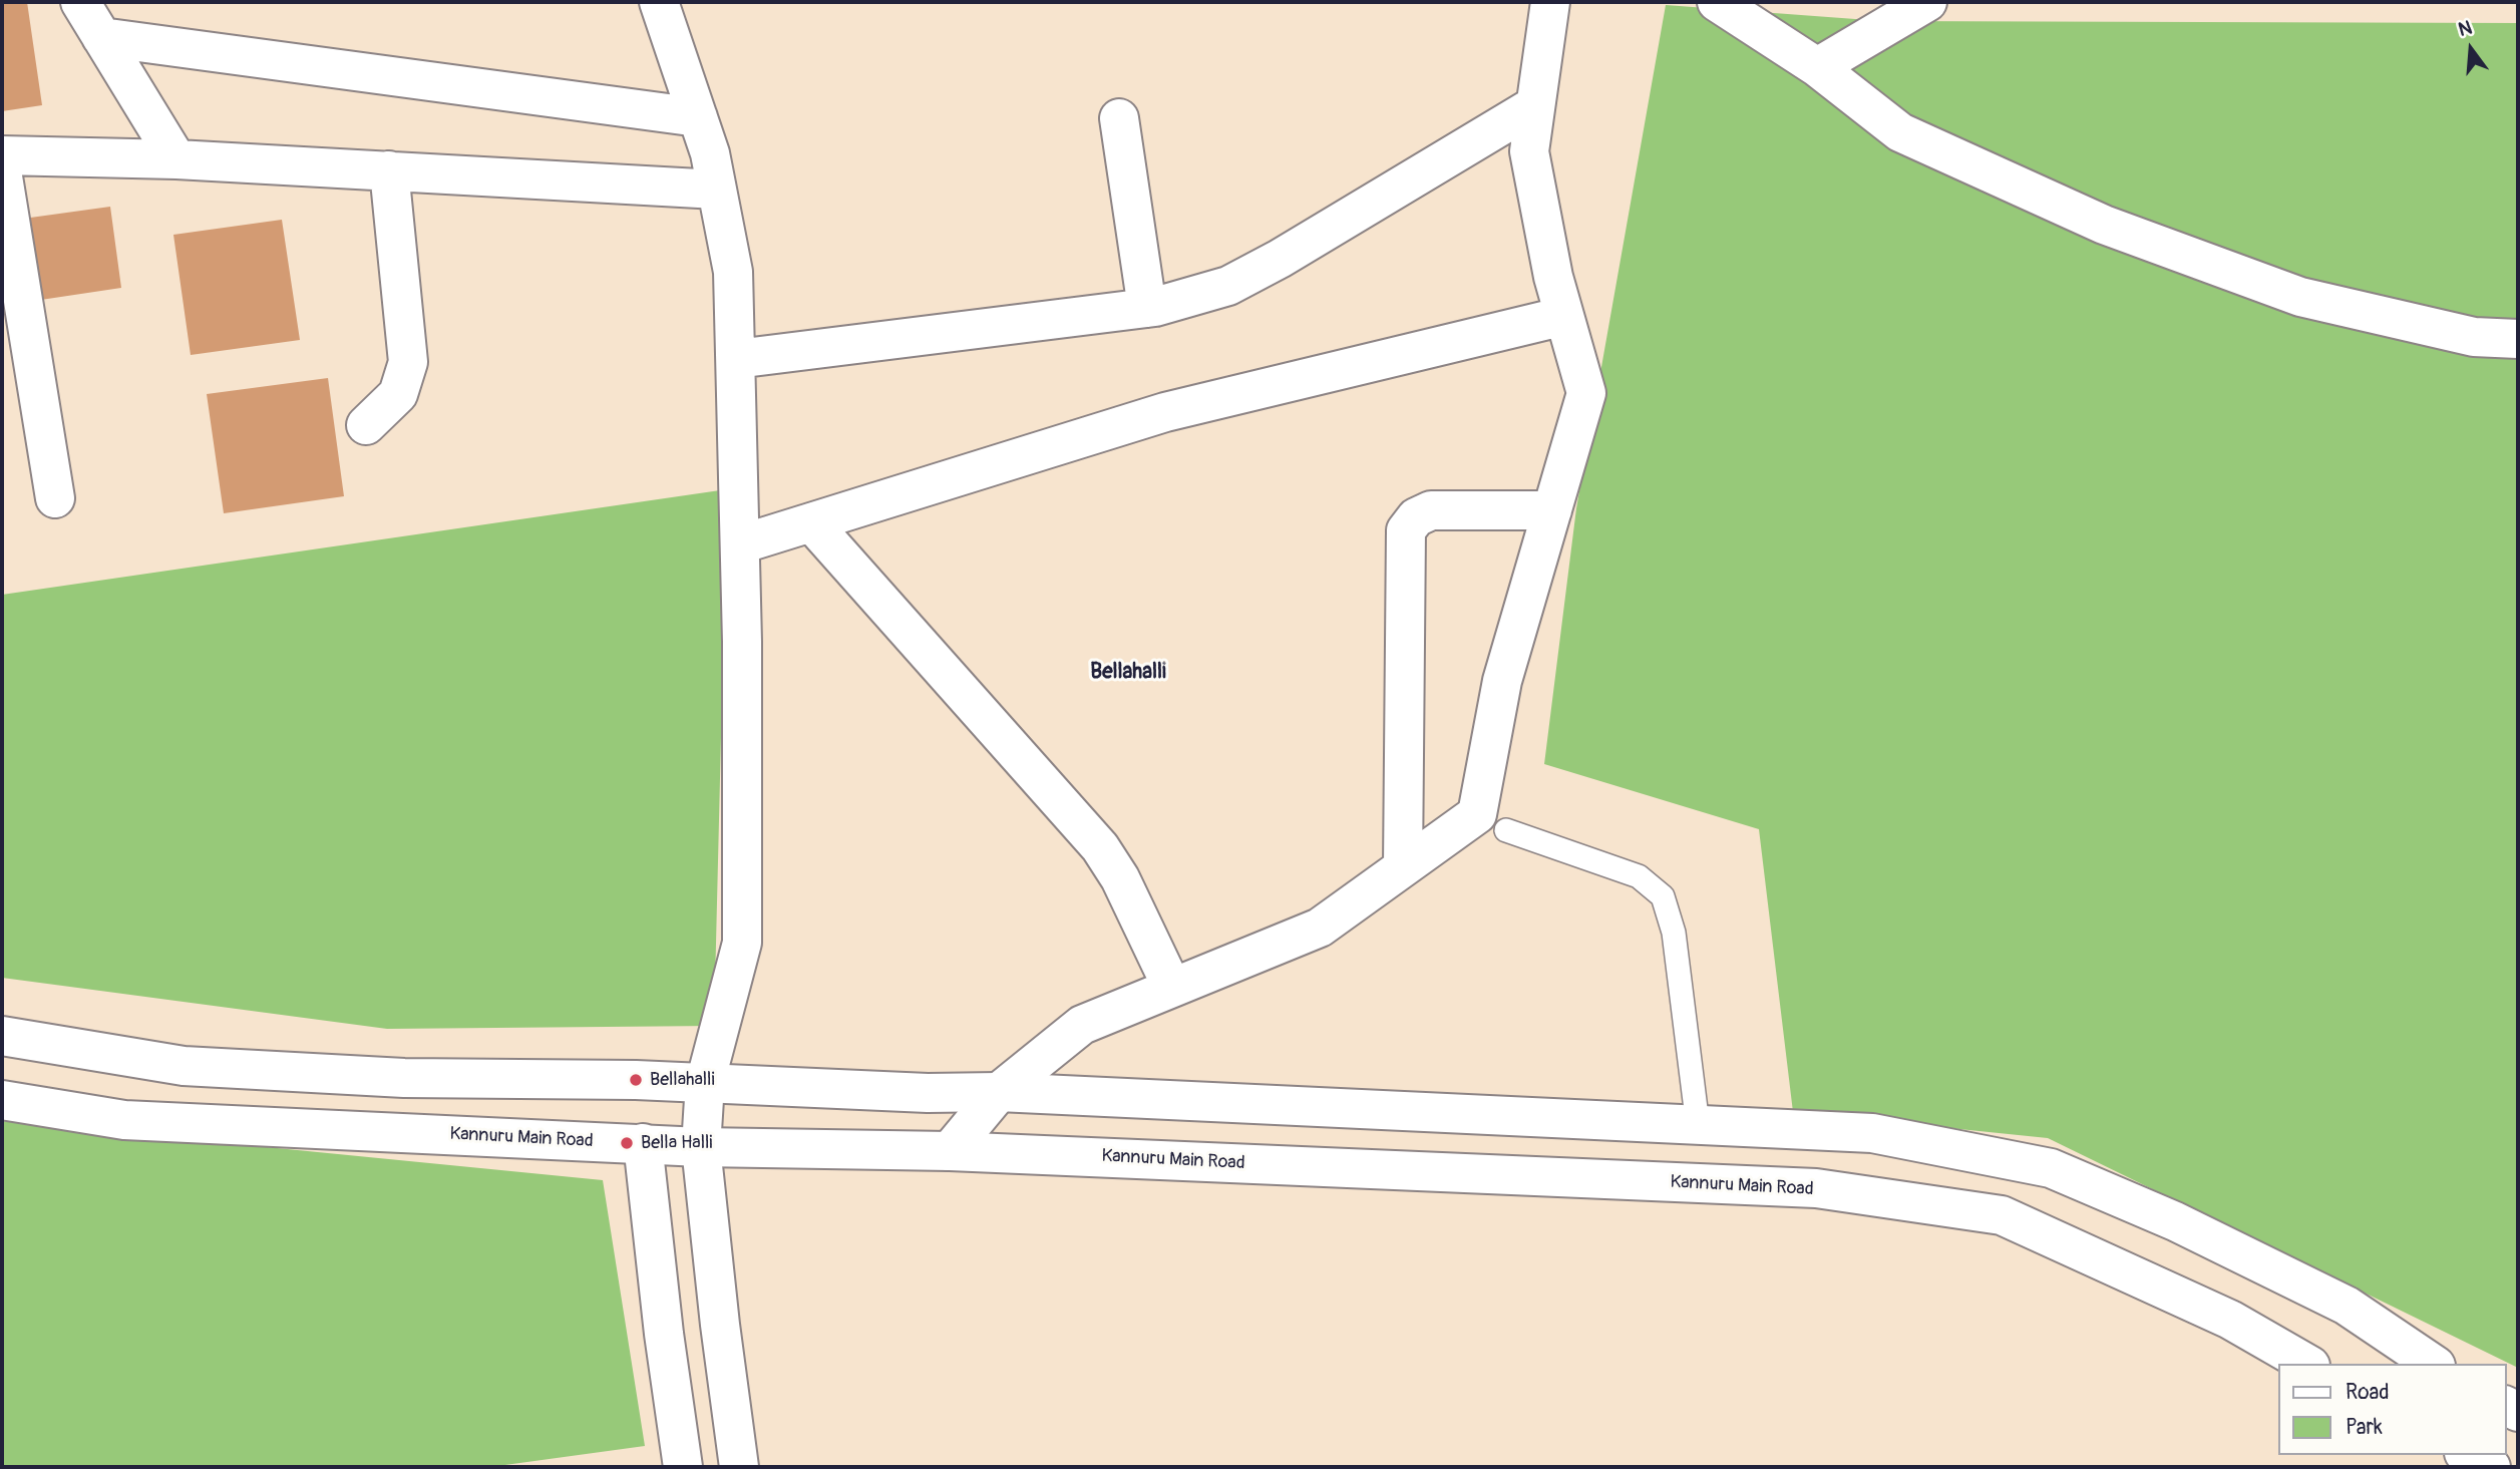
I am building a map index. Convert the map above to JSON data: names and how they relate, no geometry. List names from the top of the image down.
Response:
{
  "streets": {
    "street": ["Kannuru Main Road"]
  },
  "districts": ["Bellahalli"],
  "places": ["Bellahalli", "Bella Halli"],
  "legend": ["Road", "Park"],
  "north": "top"
}
